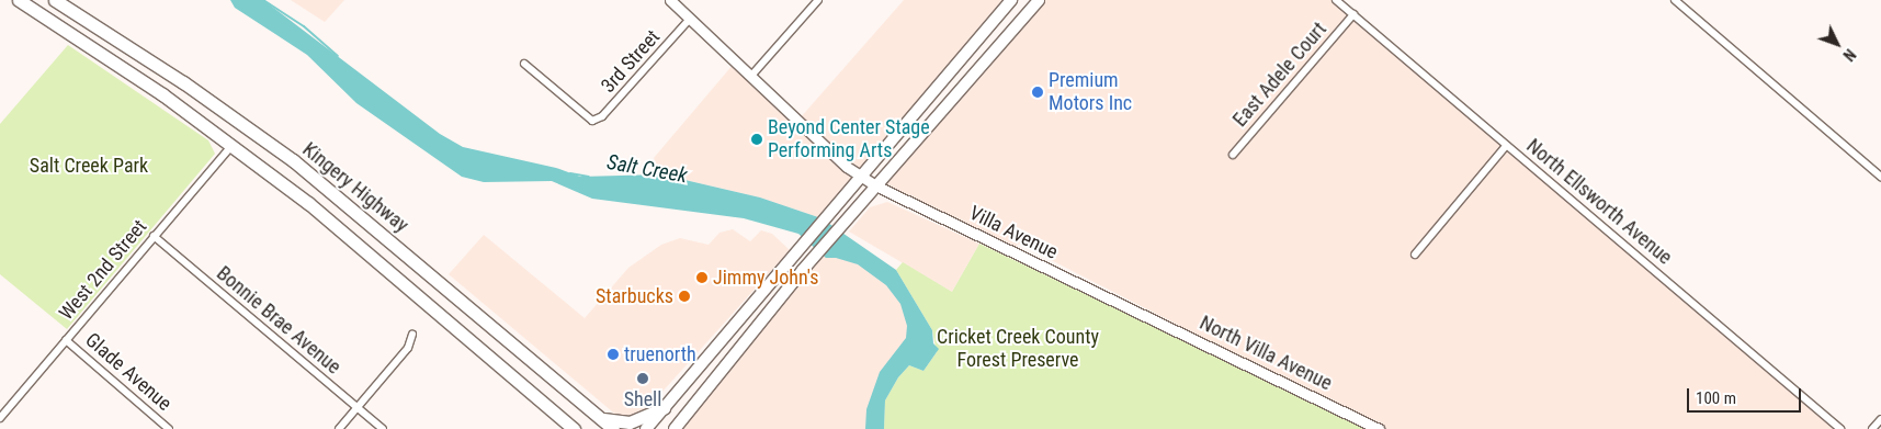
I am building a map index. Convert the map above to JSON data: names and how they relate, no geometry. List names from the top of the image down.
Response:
{
  "streets": {
    "highway": ["Kingery Highway"],
    "main road": ["Villa Avenue", "North Villa Avenue"],
    "street": [
      "3rd Street",
      "East Adele Court",
      "North Ellsworth Avenue",
      "West 2nd Street",
      "Bonnie Brae Avenue",
      "Glade Avenue"
    ]
  },
  "crossings": [
    ["East Adele Court", "North Ellsworth Avenue"],
    ["Villa Avenue", "North Villa Avenue"],
    ["West 2nd Street", "Bonnie Brae Avenue"],
    ["West 2nd Street", "Glade Avenue"]
  ],
  "water": ["Salt Creek"],
  "parks": ["Salt Creek Park", "Cricket Creek County Forest Preserve"],
  "places": [
    "Premium Motors Inc",
    "Beyond Center Stage Performing Arts",
    "Jimmy John's",
    "Starbucks",
    "truenorth",
    "Shell"
  ],
  "scale_bar": "100 m",
  "north": "bottom right"
}
